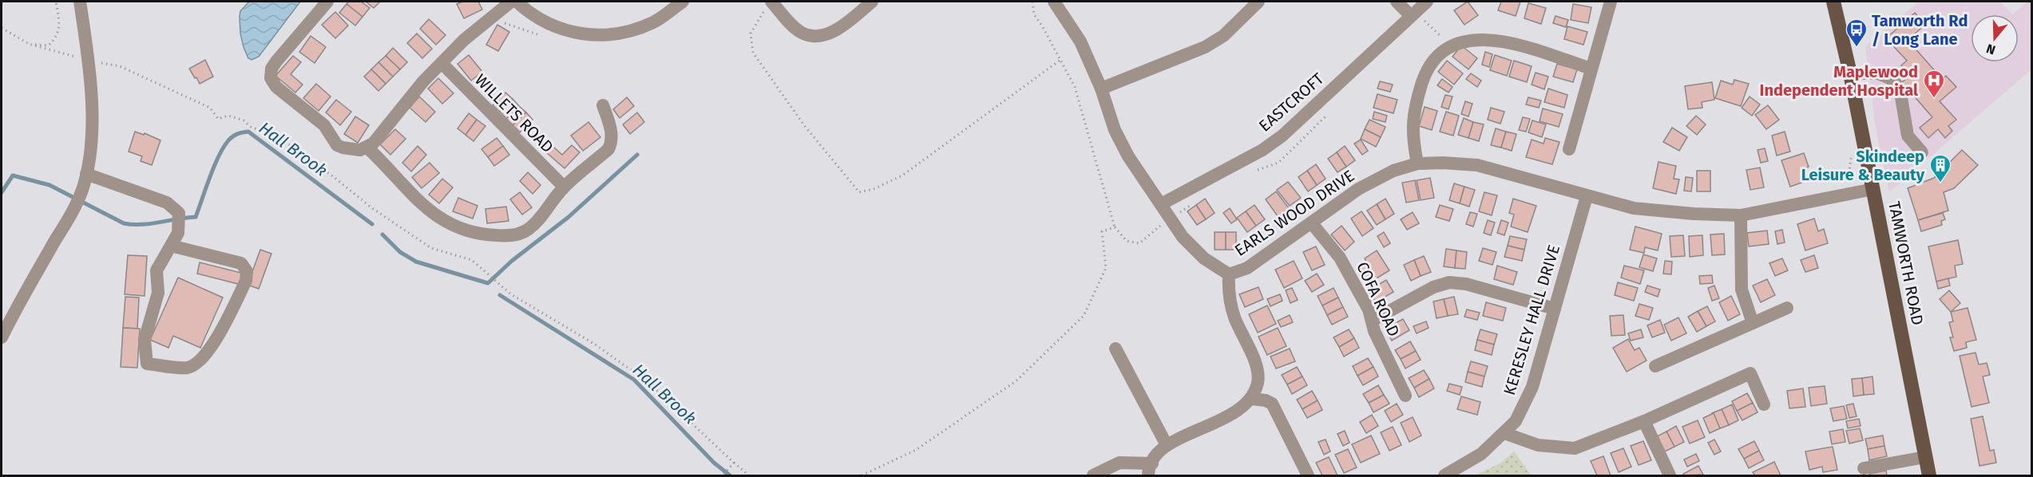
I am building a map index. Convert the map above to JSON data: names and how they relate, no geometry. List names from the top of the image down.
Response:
{
  "streets": {
    "main road": ["TAMWORTH ROAD"],
    "street": [
      "EASTCROFT",
      "WILLETS ROAD",
      "EARLS WOOD DRIVE",
      "COFA ROAD",
      "KERESLEY HALL DRIVE"
    ]
  },
  "crossings": [
    ["EASTCROFT", "EARLS WOOD DRIVE"],
    ["EARLS WOOD DRIVE", "TAMWORTH ROAD"],
    ["EARLS WOOD DRIVE", "COFA ROAD"],
    ["EARLS WOOD DRIVE", "KERESLEY HALL DRIVE"]
  ],
  "water": ["Hall Brook"],
  "places": {
    "bus stop": ["Tamworth Rd / Long Lane"],
    "hospital": ["Maplewood Independent Hospital"],
    "building": ["Skindeep Leisure & Beauty"]
  },
  "north": "bottom"
}
